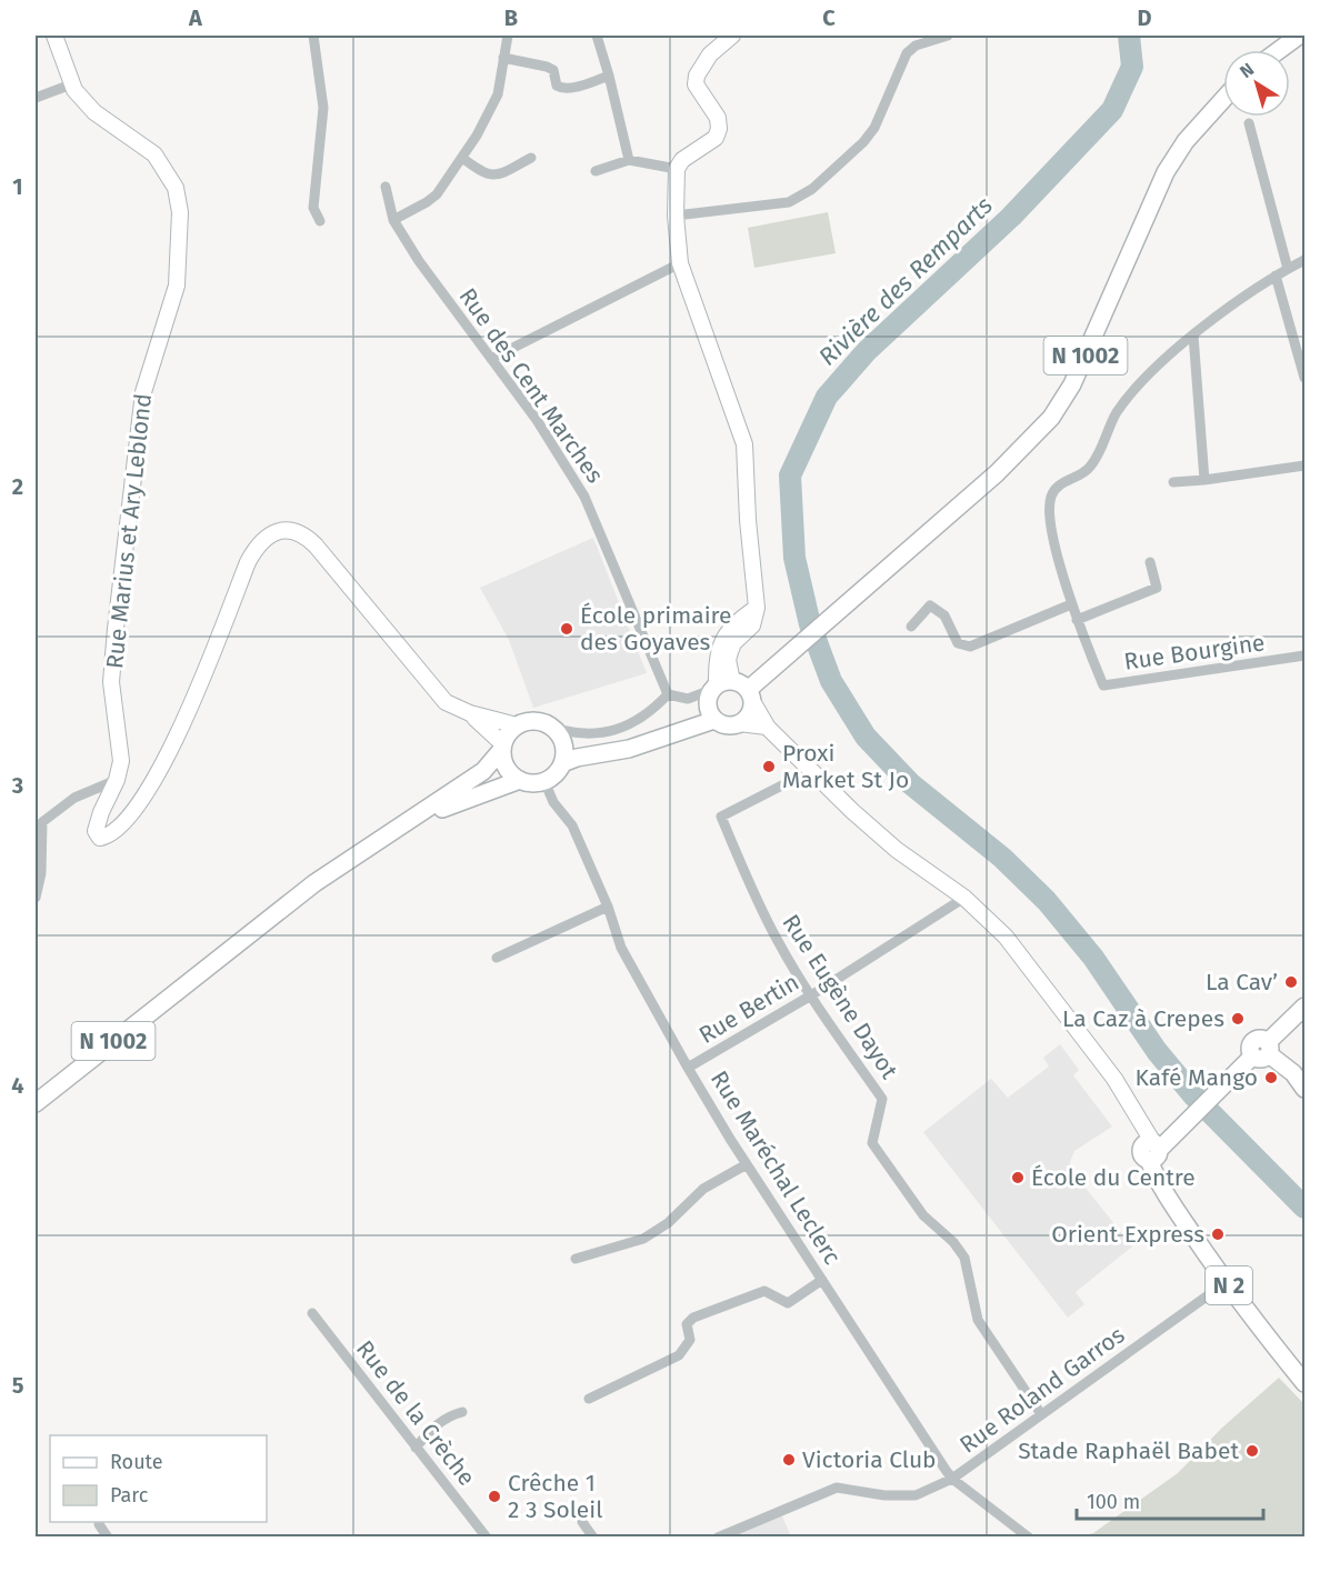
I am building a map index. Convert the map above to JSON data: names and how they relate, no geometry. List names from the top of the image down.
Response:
{
  "streets": {
    "main road": ["N 1002", "Rue Marius et Ary Leblond", "N 2"],
    "street": [
      "Rue des Cent Marches",
      "Rue Bourgine",
      "Rue Eugène Dayot",
      "Rue Bertin",
      "Rue Maréchal Leclerc",
      "Rue Roland Garros",
      "Rue de la Crèche"
    ]
  },
  "crossings": [
    ["N 1002", "Rue Marius et Ary Leblond"],
    ["N 1002", "Rue Maréchal Leclerc"],
    ["Rue Marius et Ary Leblond", "Rue Maréchal Leclerc"],
    ["Rue Eugène Dayot", "Rue Bertin"],
    ["Rue Eugène Dayot", "Rue Roland Garros"],
    ["Rue Bertin", "Rue Maréchal Leclerc"],
    ["Rue Maréchal Leclerc", "Rue Roland Garros"],
    ["N 2", "Rue Roland Garros"]
  ],
  "water": ["Rivière des Remparts"],
  "places": [
    "École primaire des Goyaves",
    "Proxi Market St Jo",
    "La Cav’",
    "La Caz à Crepes",
    "Kafé Mango",
    "École du Centre",
    "Orient Express",
    "Stade Raphaël Babet",
    "Victoria Club",
    "Crêche 1 2 3 Soleil"
  ],
  "legend": ["Route", "Parc"],
  "scale_bar": "100 m",
  "north": "top left",
  "grid": {
    "columns": [
      "A",
      "B",
      "C",
      "D"
    ],
    "rows": [
      "1",
      "2",
      "3",
      "4",
      "5"
    ]
  }
}
